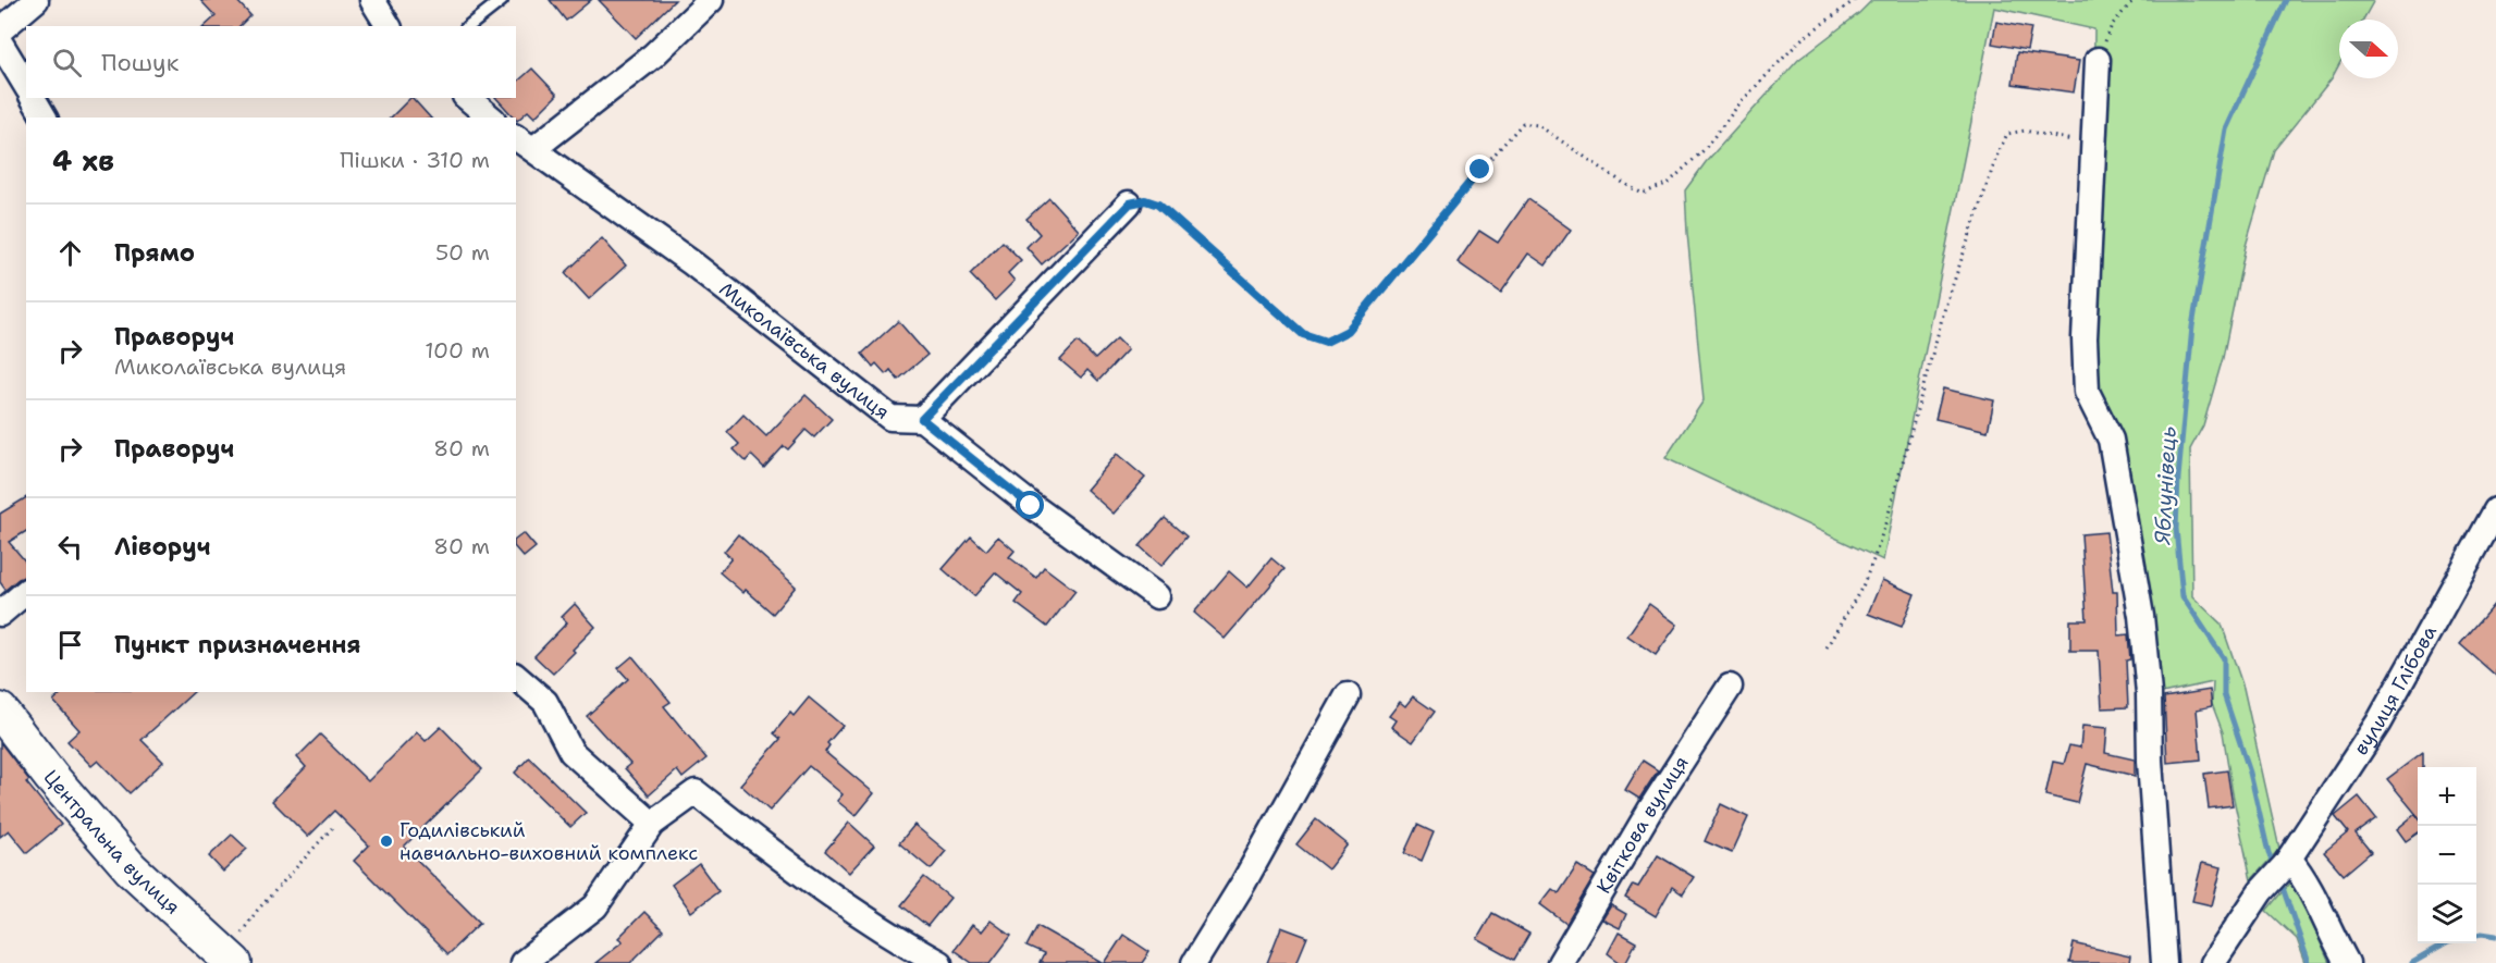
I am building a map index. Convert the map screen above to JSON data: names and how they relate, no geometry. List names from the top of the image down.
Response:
{
  "streets": {
    "main road": ["Центральна вулиця"],
    "street": ["Миколаївська вулиця", "вулиця Глібова", "Квіткова вулиця"]
  },
  "water": ["Яблунівець"],
  "places": ["Годилівський навчально-виховний комплекс"],
  "north": "right",
  "page": {
    "search": "Пошук",
    "heading": ["4 хв", "Пішки · 310 m"],
    "list": [
      ["Прямо", "50 m"],
      ["Праворуч", "Миколаївська вулиця", "100 m"],
      ["Праворуч", "80 m"],
      ["Ліворуч", "80 m"],
      "Пункт призначення"
    ],
    "map_buttons": ["+", "−"]
  }
}
